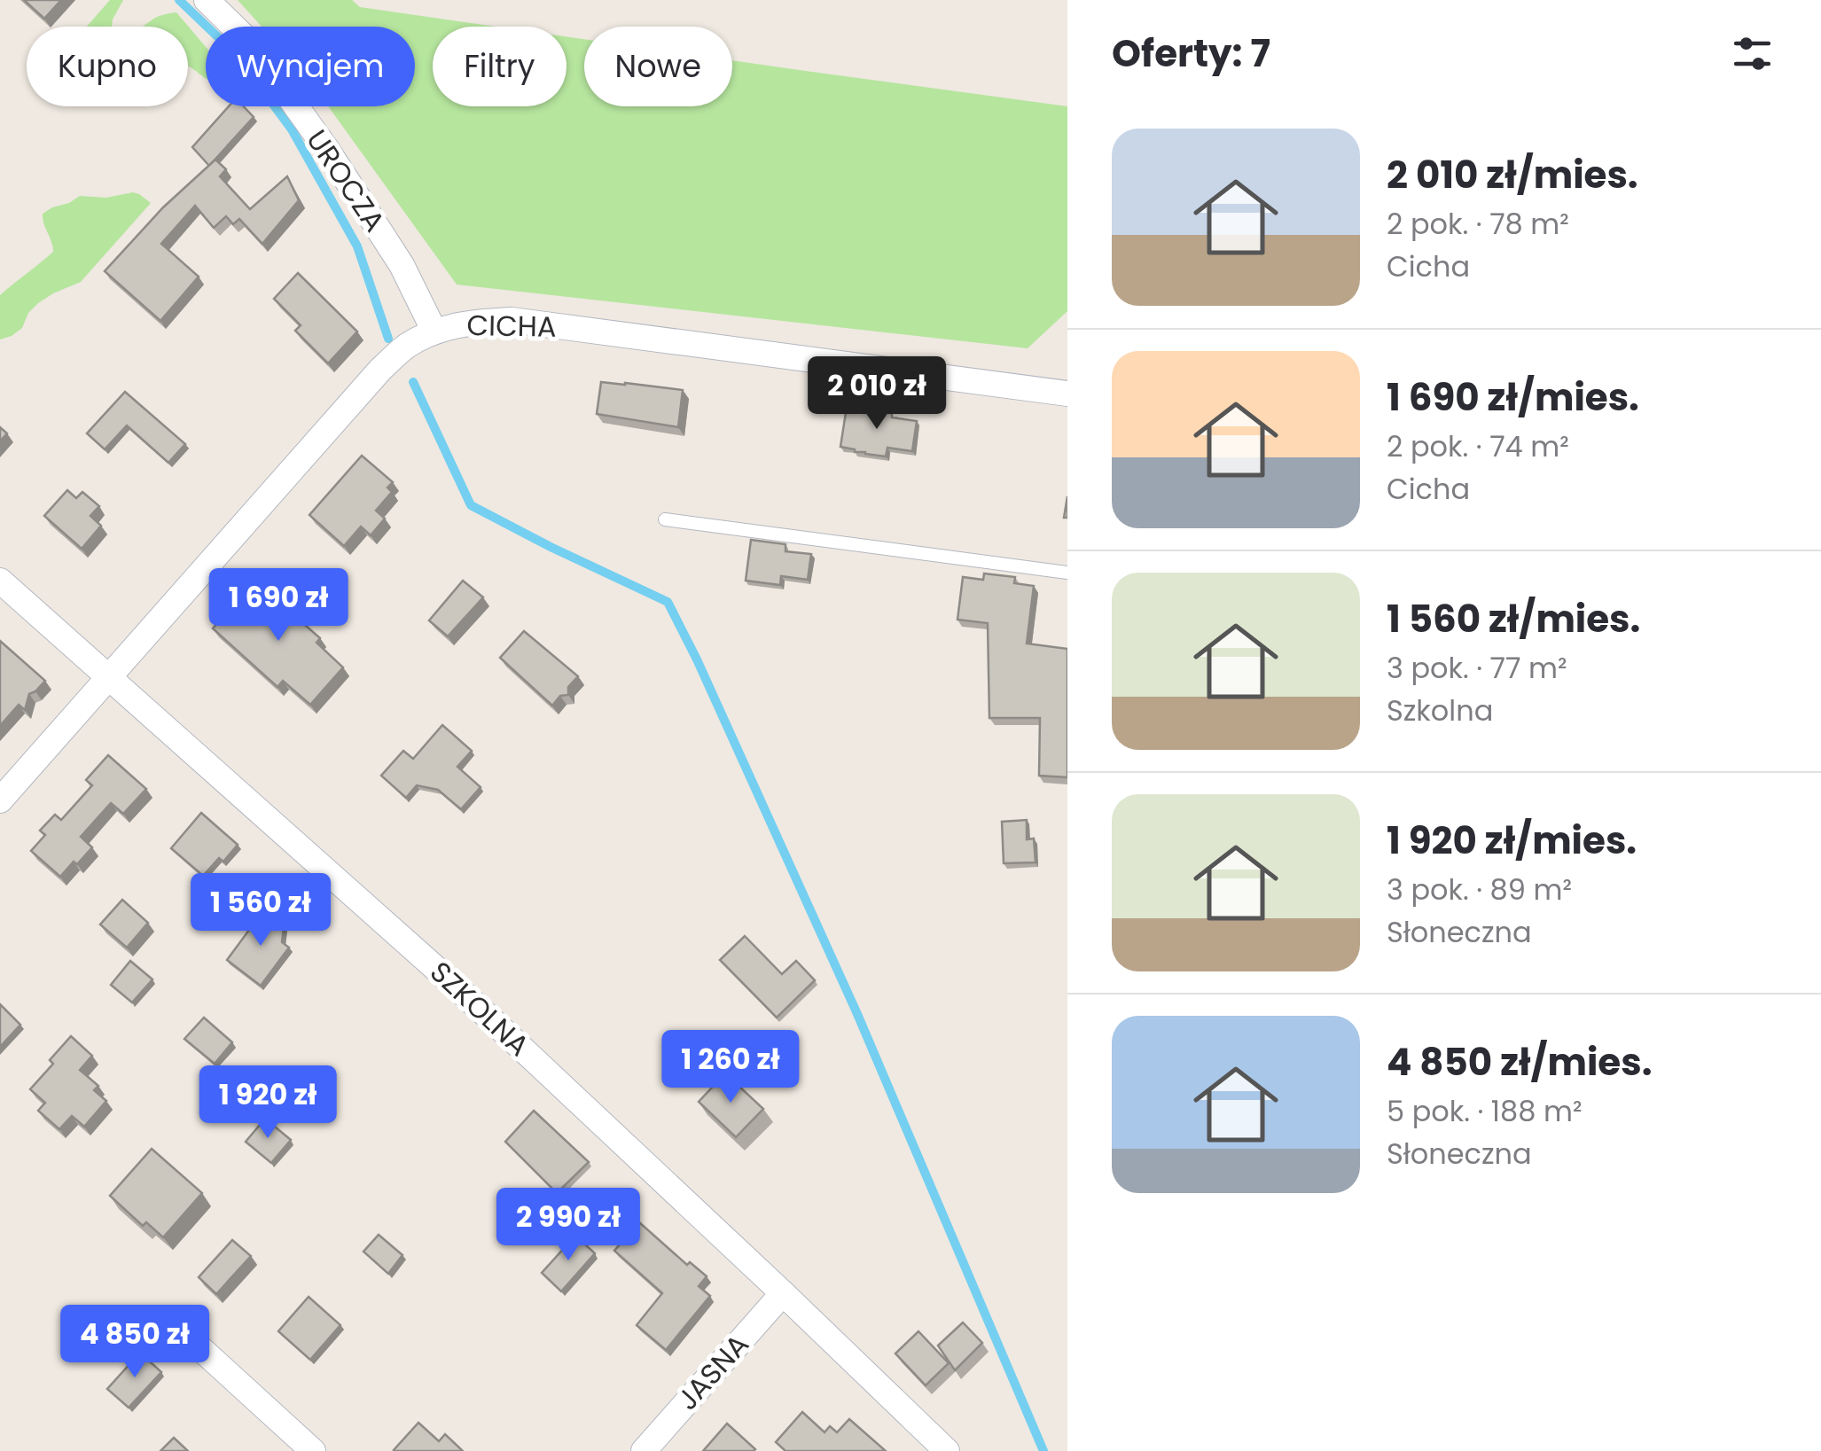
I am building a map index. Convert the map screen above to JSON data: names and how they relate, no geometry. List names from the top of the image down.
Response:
{
  "streets": {
    "street": [
      "UROCZA",
      "CICHA",
      "SZKOLNA",
      "JASNA"
    ]
  },
  "crossings": [
    ["UROCZA", "CICHA"],
    ["CICHA", "SZKOLNA"],
    ["SZKOLNA", "JASNA"]
  ],
  "page": {
    "heading": "Oferty: 7",
    "chip": [
      "Kupno",
      "Wynajem",
      "Filtry",
      "Nowe"
    ],
    "list": [
      {
        "name": "2 010 zł/mies.",
        "note": "2 pok. · 78 m² · Cicha"
      },
      {
        "name": "1 690 zł/mies.",
        "note": "2 pok. · 74 m² · Cicha"
      },
      {
        "name": "1 560 zł/mies.",
        "note": "3 pok. · 77 m² · Szkolna"
      },
      {
        "name": "1 920 zł/mies.",
        "note": "3 pok. · 89 m² · Słoneczna"
      },
      {
        "name": "4 850 zł/mies.",
        "note": "5 pok. · 188 m² · Słoneczna"
      }
    ],
    "price": [
      "2 010 zł",
      "1 690 zł",
      "1 560 zł",
      "1 260 zł",
      "1 920 zł",
      "2 990 zł",
      "4 850 zł"
    ]
  }
}
